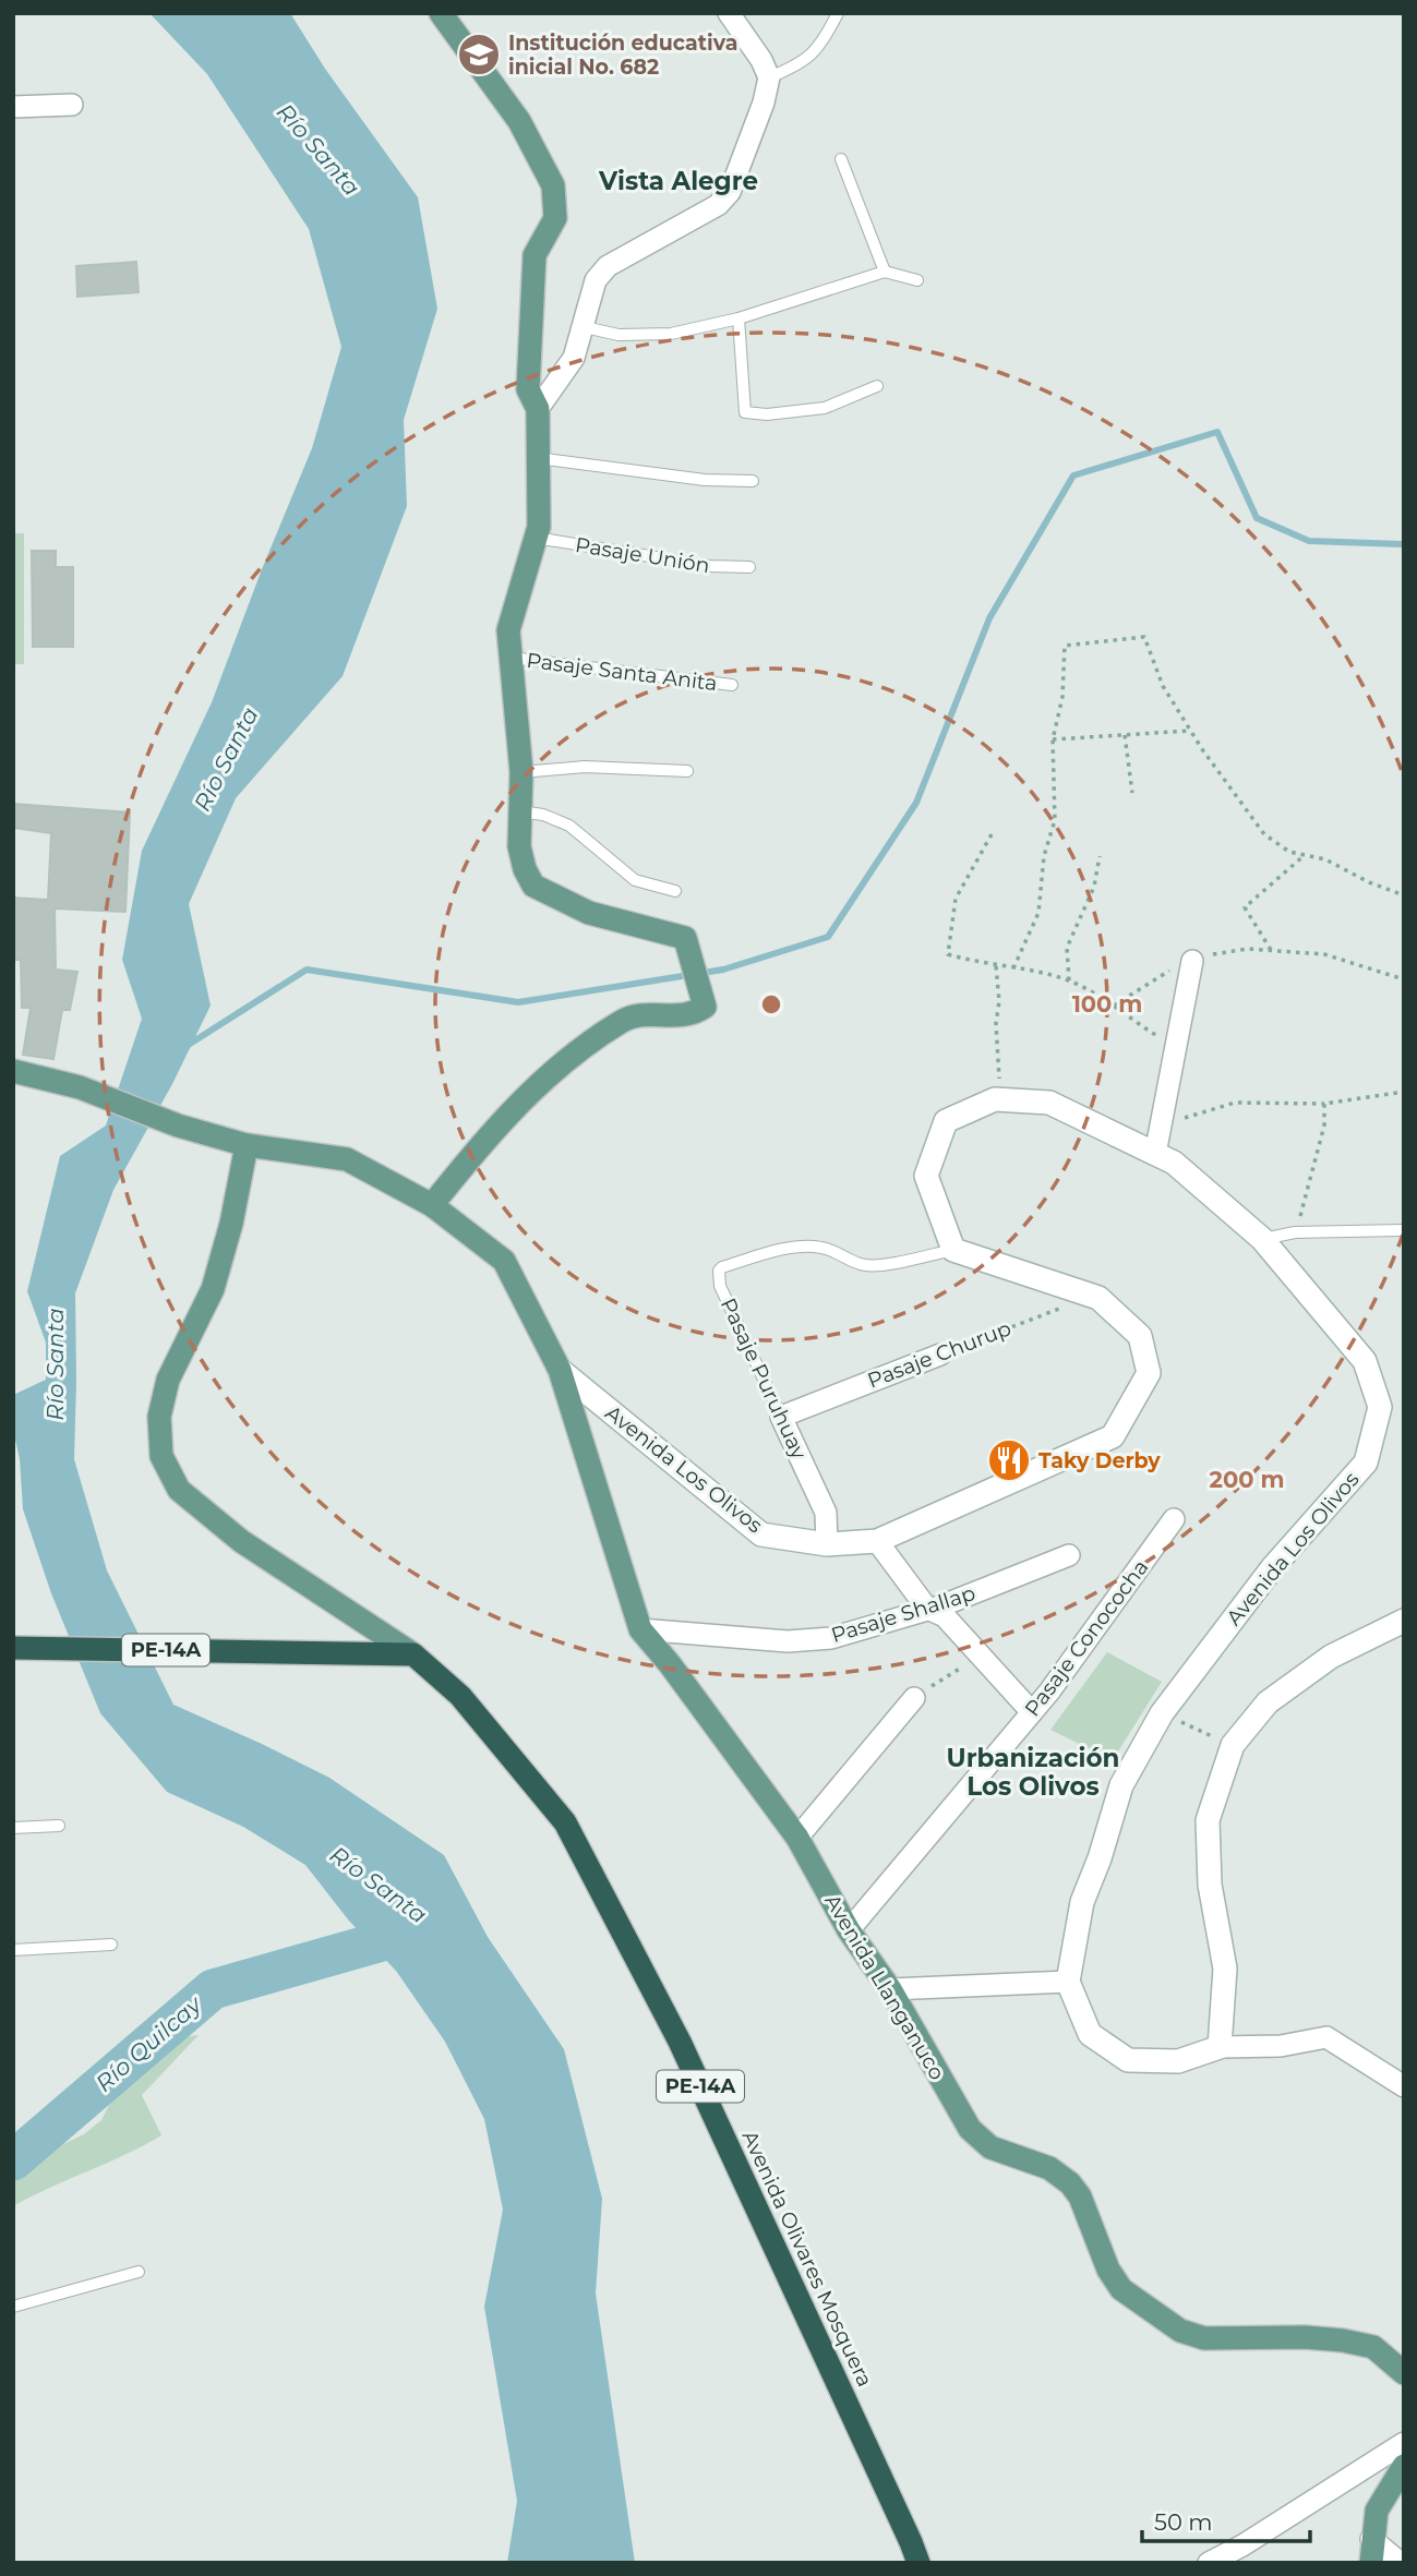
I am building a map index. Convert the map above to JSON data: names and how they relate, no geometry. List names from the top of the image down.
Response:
{
  "streets": {
    "highway": ["PE-14A", "Avenida Olivares Mosquera"],
    "main road": ["Avenida Los Olivos", "Avenida Llanganuco"],
    "street": [
      "Pasaje Churup",
      "Pasaje Puruhuay",
      "Pasaje Shallap",
      "Pasaje Conococha"
    ],
    "lane": ["Pasaje Unión", "Pasaje Santa Anita"]
  },
  "crossings": [
    ["Pasaje Churup", "Pasaje Puruhuay"],
    ["Pasaje Puruhuay", "Avenida Los Olivos"],
    ["Avenida Los Olivos", "Avenida Llanganuco"],
    ["Avenida Los Olivos", "Avenida Olivares Mosquera"],
    ["Pasaje Shallap", "Avenida Llanganuco"],
    ["Pasaje Conococha", "Avenida Llanganuco"],
    ["PE-14A", "Avenida Olivares Mosquera"]
  ],
  "districts": ["Vista Alegre", "Urbanización Los Olivos"],
  "water": ["Río Santa", "Río Quilcay"],
  "places": {
    "school or university": ["Institución educativa inicial No. 682"],
    "restaurant": ["Taky Derby"]
  },
  "scale_bar": "50 m",
  "rings": ["100 m", "200 m"]
}
